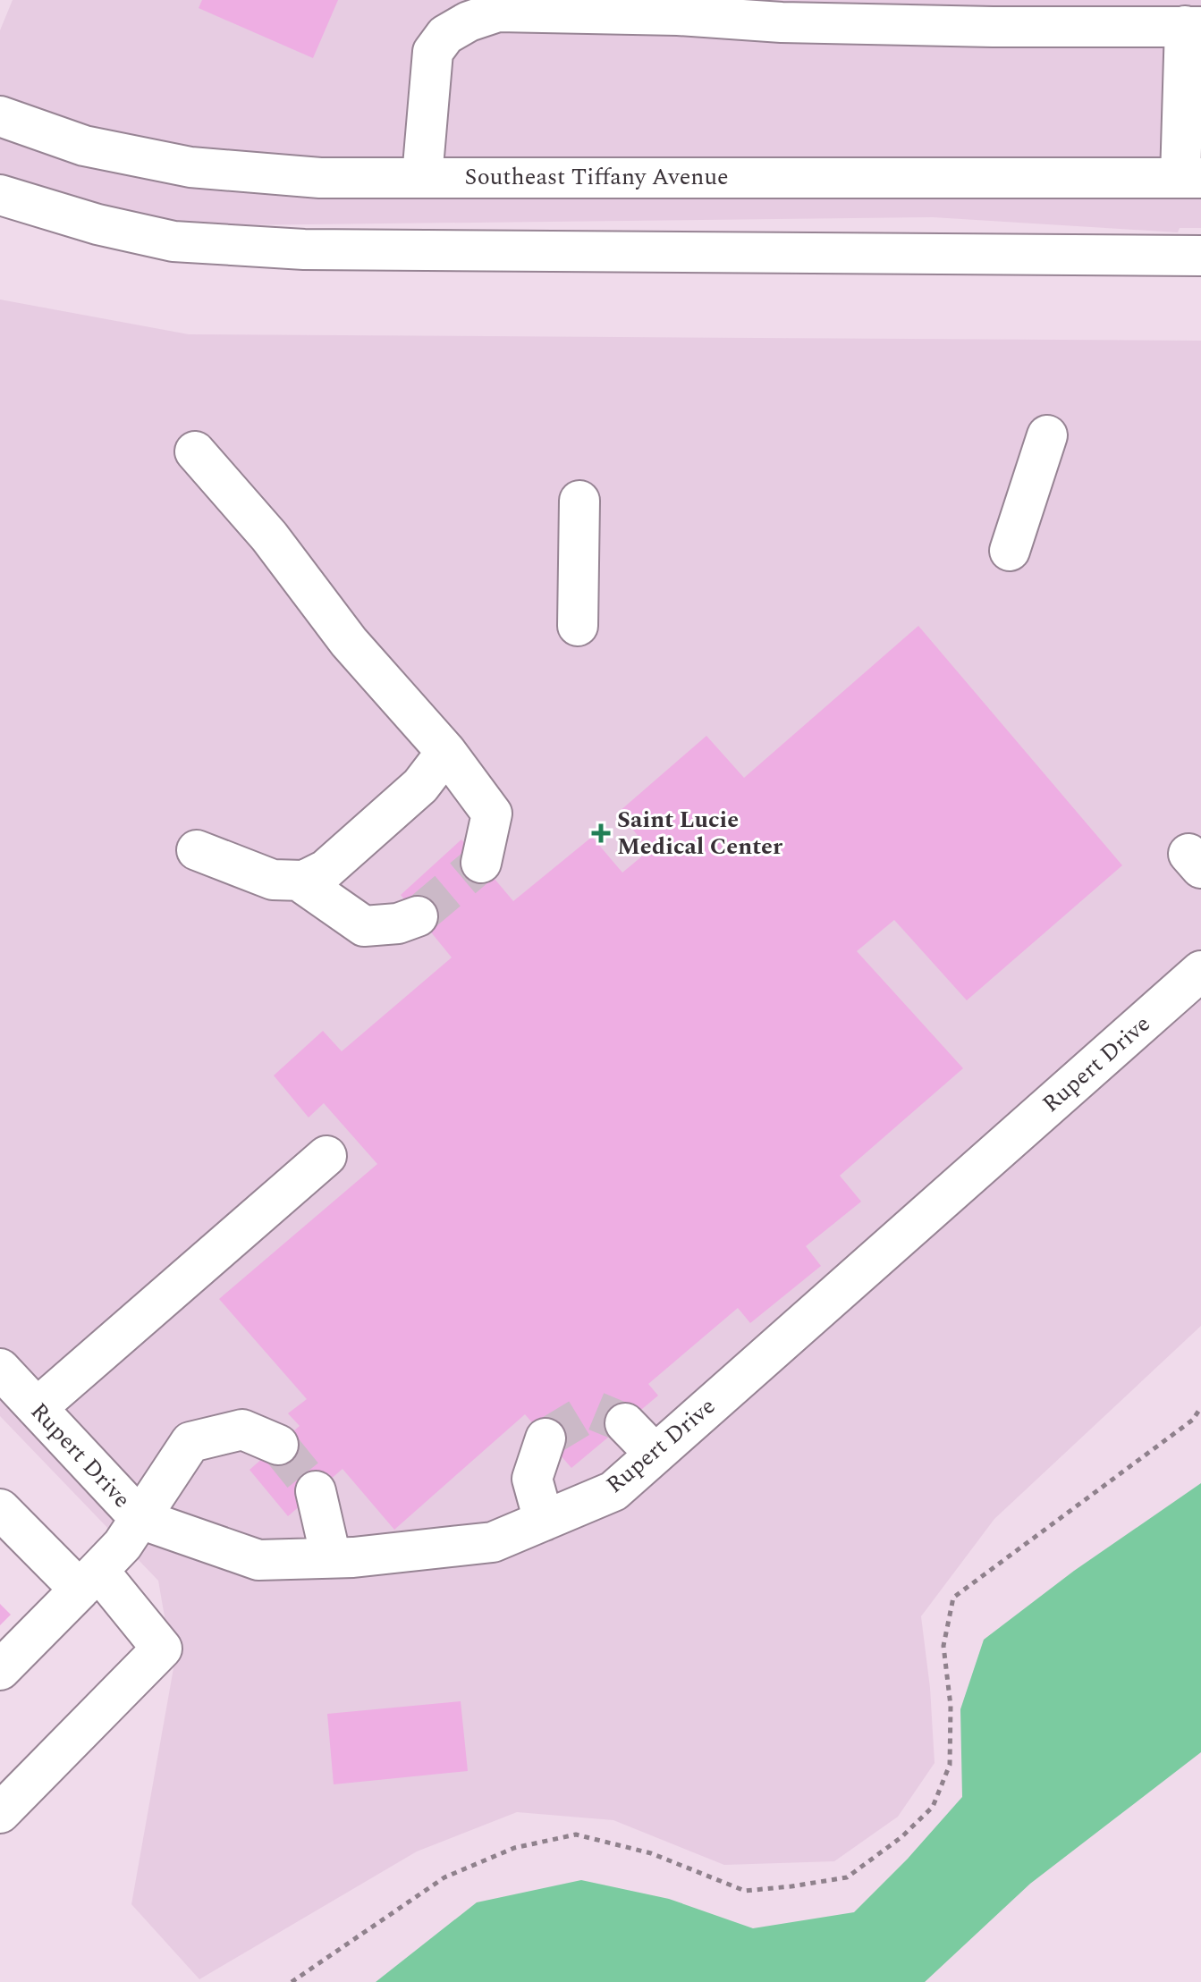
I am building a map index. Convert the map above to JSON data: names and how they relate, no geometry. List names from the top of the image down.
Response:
{
  "streets": {
    "street": ["Southeast Tiffany Avenue", "Rupert Drive"]
  },
  "places": {
    "health": ["Saint Lucie Medical Center"]
  }
}
